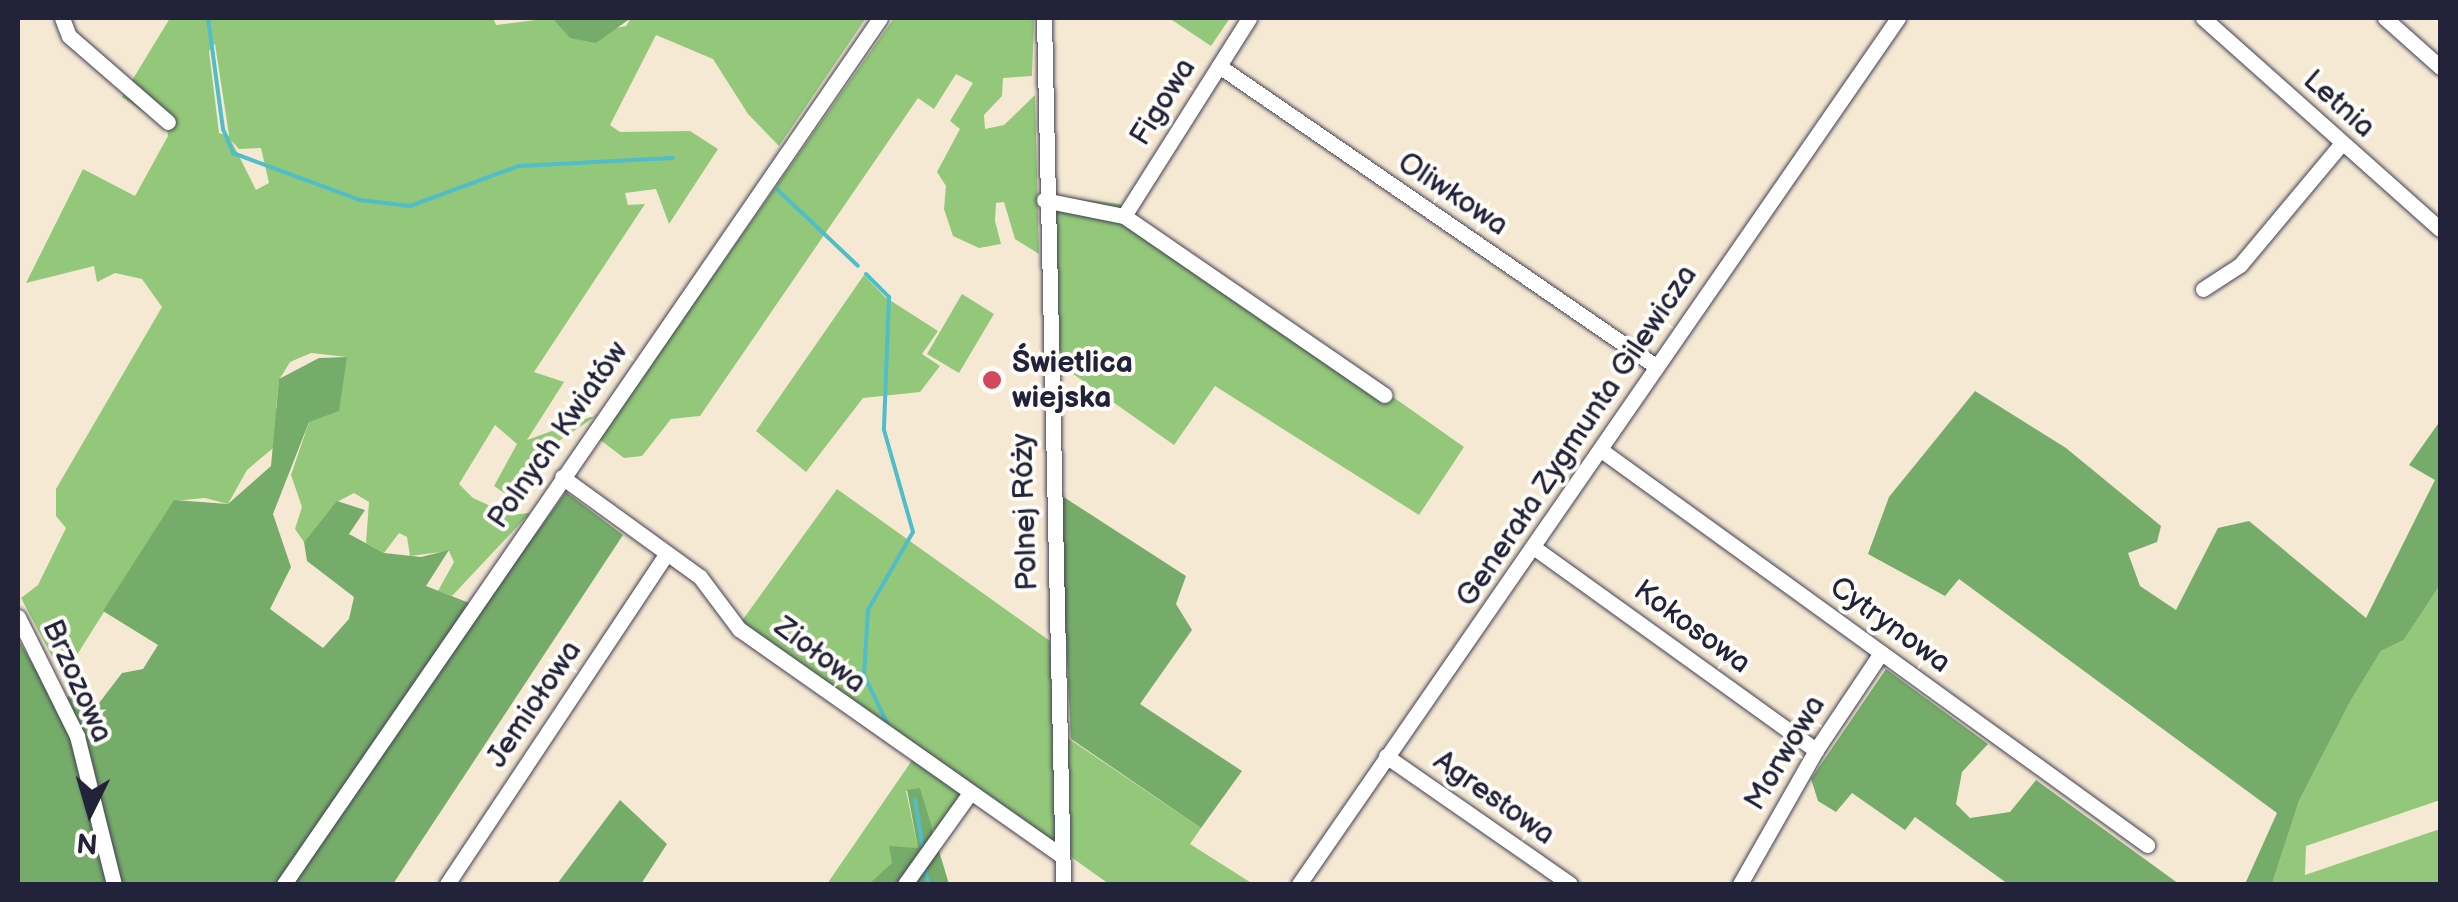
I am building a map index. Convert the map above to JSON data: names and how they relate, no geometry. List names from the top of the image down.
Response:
{
  "streets": {
    "street": [
      "Figowa",
      "Letnia",
      "Oliwkowa",
      "Polnych Kwiatów",
      "Generała Zygmunta Gilewicza",
      "Polnej Róży",
      "Cytrynowa",
      "Kokosowa",
      "Ziołowa",
      "Brzozowa",
      "Jemiołowa",
      "Morwowa",
      "Agrestowa"
    ]
  },
  "crossings": [
    ["Figowa", "Oliwkowa"],
    ["Oliwkowa", "Generała Zygmunta Gilewicza"],
    ["Polnych Kwiatów", "Ziołowa"],
    ["Generała Zygmunta Gilewicza", "Cytrynowa"],
    ["Generała Zygmunta Gilewicza", "Kokosowa"],
    ["Generała Zygmunta Gilewicza", "Agrestowa"],
    ["Polnej Róży", "Ziołowa"],
    ["Cytrynowa", "Morwowa"],
    ["Kokosowa", "Morwowa"],
    ["Ziołowa", "Jemiołowa"]
  ],
  "places": ["Świetlica wiejska"],
  "north": "bottom"
}
